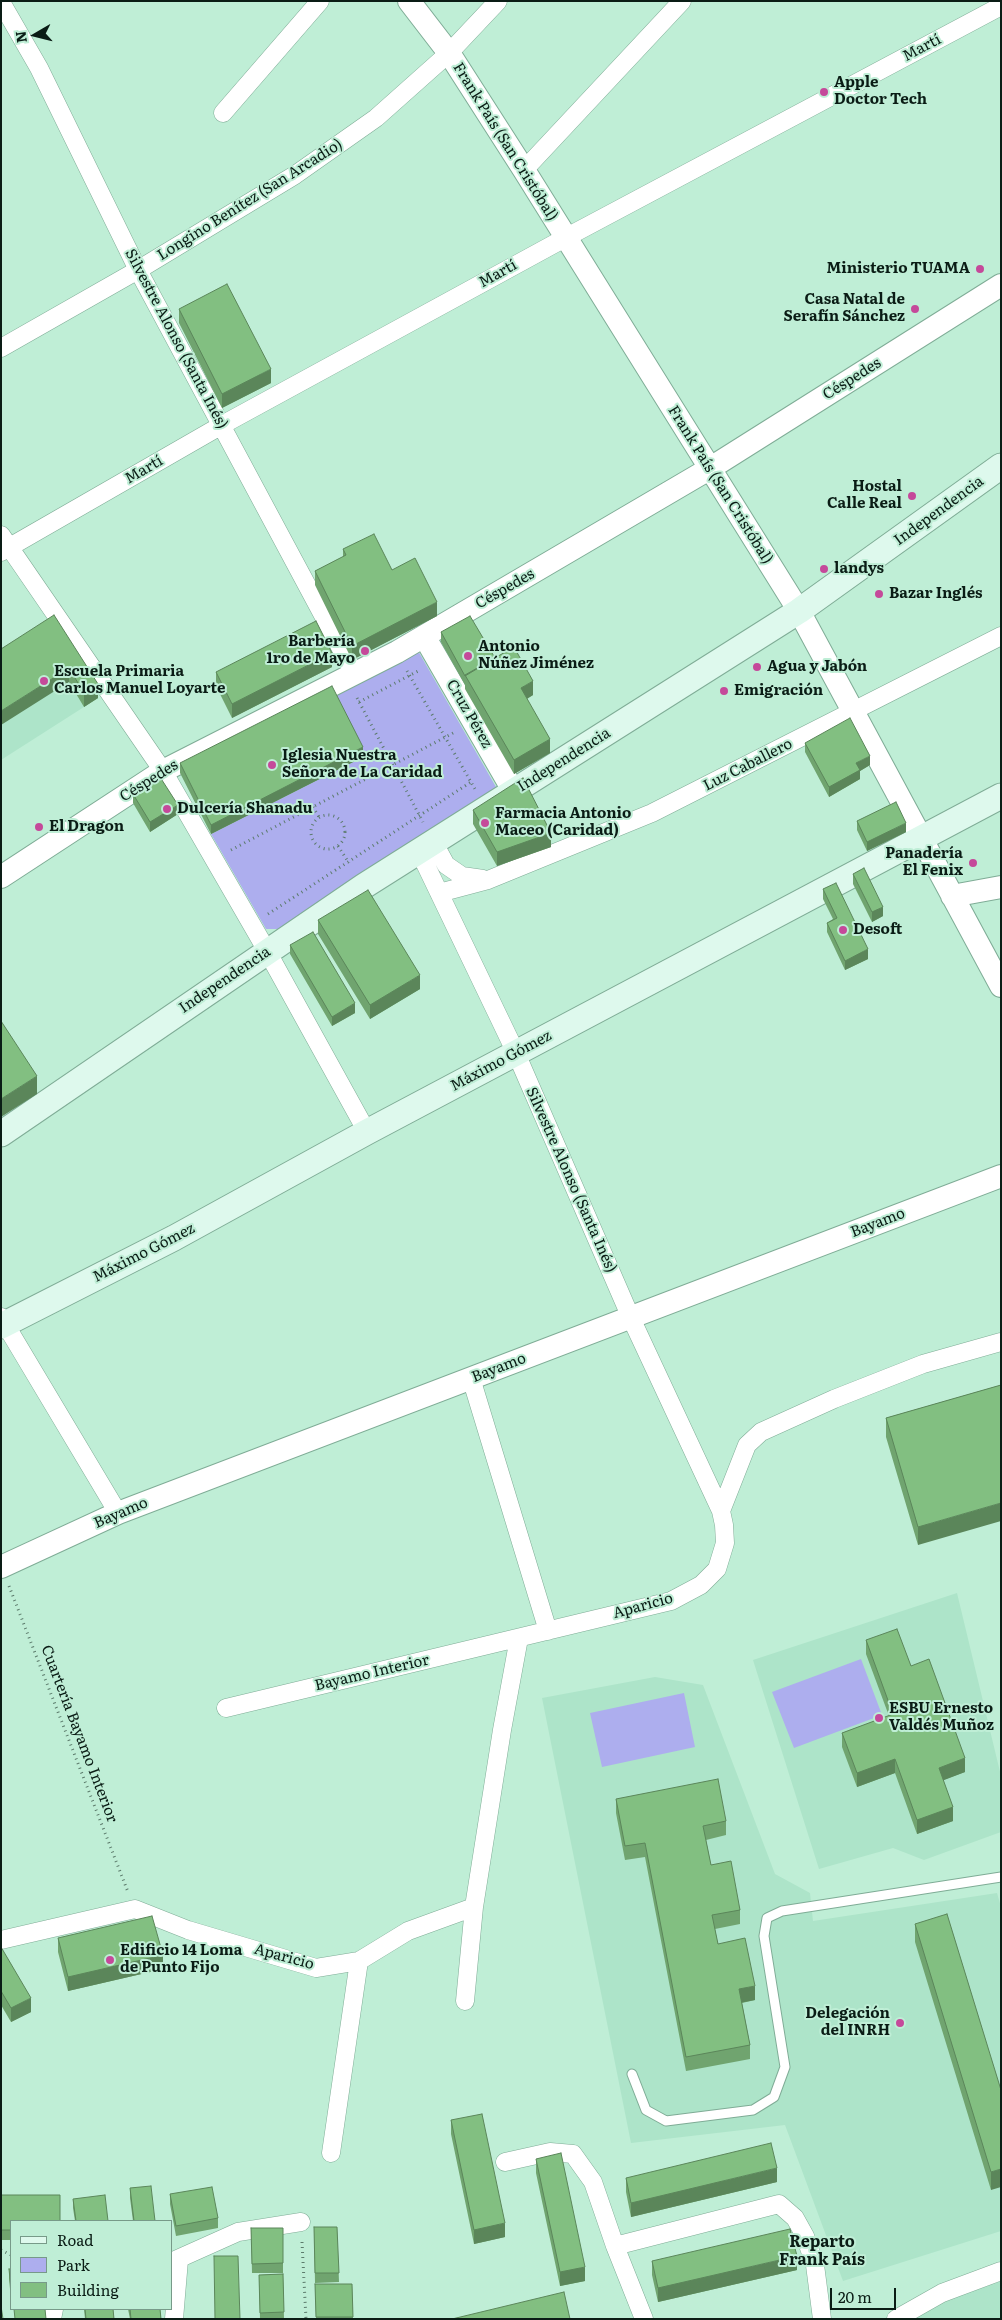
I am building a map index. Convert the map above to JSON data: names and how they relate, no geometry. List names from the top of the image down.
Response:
{
  "streets": {
    "main road": ["Independencia", "Máximo Gómez"],
    "street": [
      "Martí",
      "Frank País (San Cristóbal)",
      "Longino Benítez (San Arcadio)",
      "Silvestre Alonso (Santa Inés)",
      "Céspedes",
      "Cruz Pérez",
      "Luz Caballero",
      "Bayamo",
      "Aparicio",
      "Bayamo Interior"
    ],
    "path": ["Cuartería Bayamo Interior"]
  },
  "crossings": [
    ["Martí", "Frank País (San Cristóbal)"],
    ["Martí", "Silvestre Alonso (Santa Inés)"],
    ["Frank País (San Cristóbal)", "Longino Benítez (San Arcadio)"],
    ["Frank País (San Cristóbal)", "Céspedes"],
    ["Frank País (San Cristóbal)", "Independencia"],
    ["Frank País (San Cristóbal)", "Luz Caballero"],
    ["Frank País (San Cristóbal)", "Máximo Gómez"],
    ["Longino Benítez (San Arcadio)", "Silvestre Alonso (Santa Inés)"],
    ["Silvestre Alonso (Santa Inés)", "Céspedes"],
    ["Silvestre Alonso (Santa Inés)", "Independencia"],
    ["Silvestre Alonso (Santa Inés)", "Luz Caballero"],
    ["Silvestre Alonso (Santa Inés)", "Máximo Gómez"],
    ["Silvestre Alonso (Santa Inés)", "Bayamo"],
    ["Silvestre Alonso (Santa Inés)", "Aparicio"],
    ["Céspedes", "Cruz Pérez"],
    ["Independencia", "Cruz Pérez"],
    ["Bayamo", "Cuartería Bayamo Interior"],
    ["Aparicio", "Bayamo Interior"],
    ["Aparicio", "Cuartería Bayamo Interior"]
  ],
  "districts": ["Reparto Frank País"],
  "places": [
    "Apple Doctor Tech",
    "Ministerio TUAMA",
    "Casa Natal de Serafín Sánchez",
    "Hostal Calle Real",
    "landys",
    "Bazar Inglés",
    "Barbería 1ro de Mayo",
    "Antonio Núñez Jiménez",
    "Agua y Jabón",
    "Escuela Primaria Carlos Manuel Loyarte",
    "Emigración",
    "Iglesia Nuestra Señora de La Caridad",
    "Dulcería Shanadu",
    "Farmacia Antonio Maceo (Caridad)",
    "El Dragon",
    "Panadería El Fenix",
    "Desoft",
    "ESBU Ernesto Valdés Muñoz",
    "Edificio 14 Loma de Punto Fijo",
    "Delegación del INRH"
  ],
  "legend": ["Road", "Park", "Building"],
  "scale_bar": "20 m",
  "north": "left"
}
